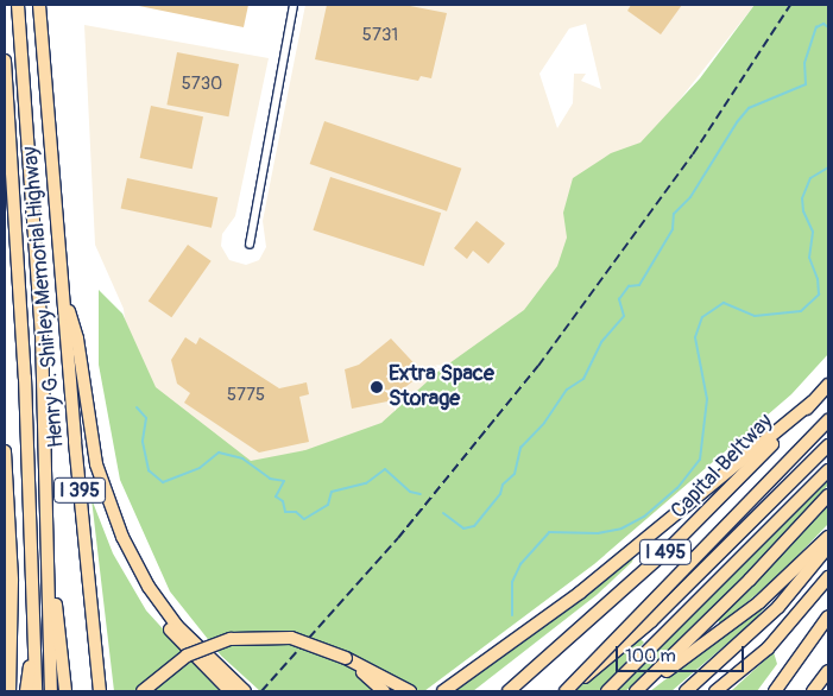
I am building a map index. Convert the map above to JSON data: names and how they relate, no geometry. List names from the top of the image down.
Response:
{
  "streets": {
    "highway": [
      "Henry G. Shirley Memorial Highway",
      "Capital Beltway",
      "I 395",
      "I 495"
    ]
  },
  "places": ["Extra Space Storage"],
  "house_numbers": ["5731", "5730", "5775"],
  "scale_bar": "100 m"
}
